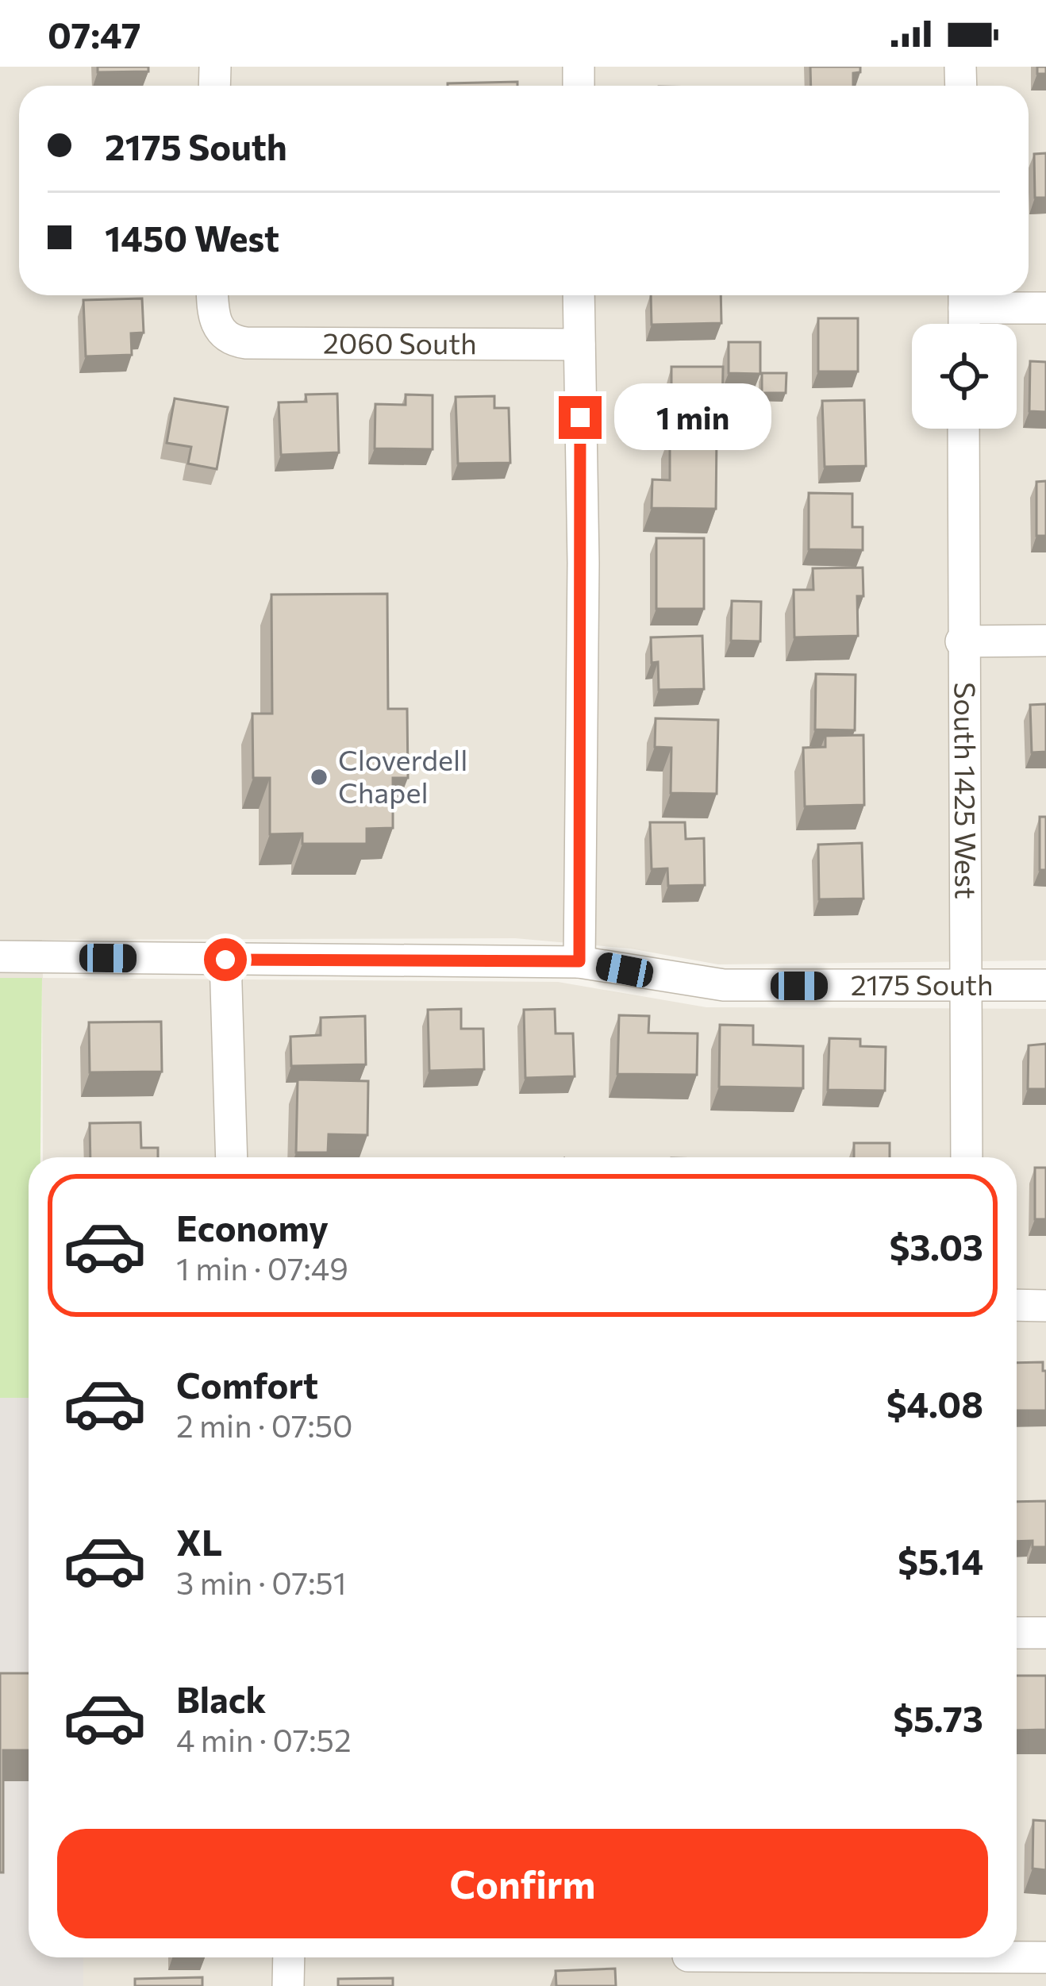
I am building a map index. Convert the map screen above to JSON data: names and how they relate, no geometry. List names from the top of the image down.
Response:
{
  "streets": {
    "street": ["2060 South", "South 1425 West", "2175 South"]
  },
  "crossings": [
    ["South 1425 West", "2175 South"]
  ],
  "places": ["Cloverdell Chapel"],
  "page": {
    "status": "07:47",
    "banner": ["2175 South", "1450 West"],
    "bubble": "1 min",
    "list": [
      {
        "name": "Economy",
        "note": "1 min · 07:49",
        "value": "$3.03"
      },
      {
        "name": "Comfort",
        "note": "2 min · 07:50",
        "value": "$4.08"
      },
      {
        "name": "XL",
        "note": "3 min · 07:51",
        "value": "$5.14"
      },
      {
        "name": "Black",
        "note": "4 min · 07:52",
        "value": "$5.73"
      }
    ],
    "buttons": "Confirm"
  }
}
